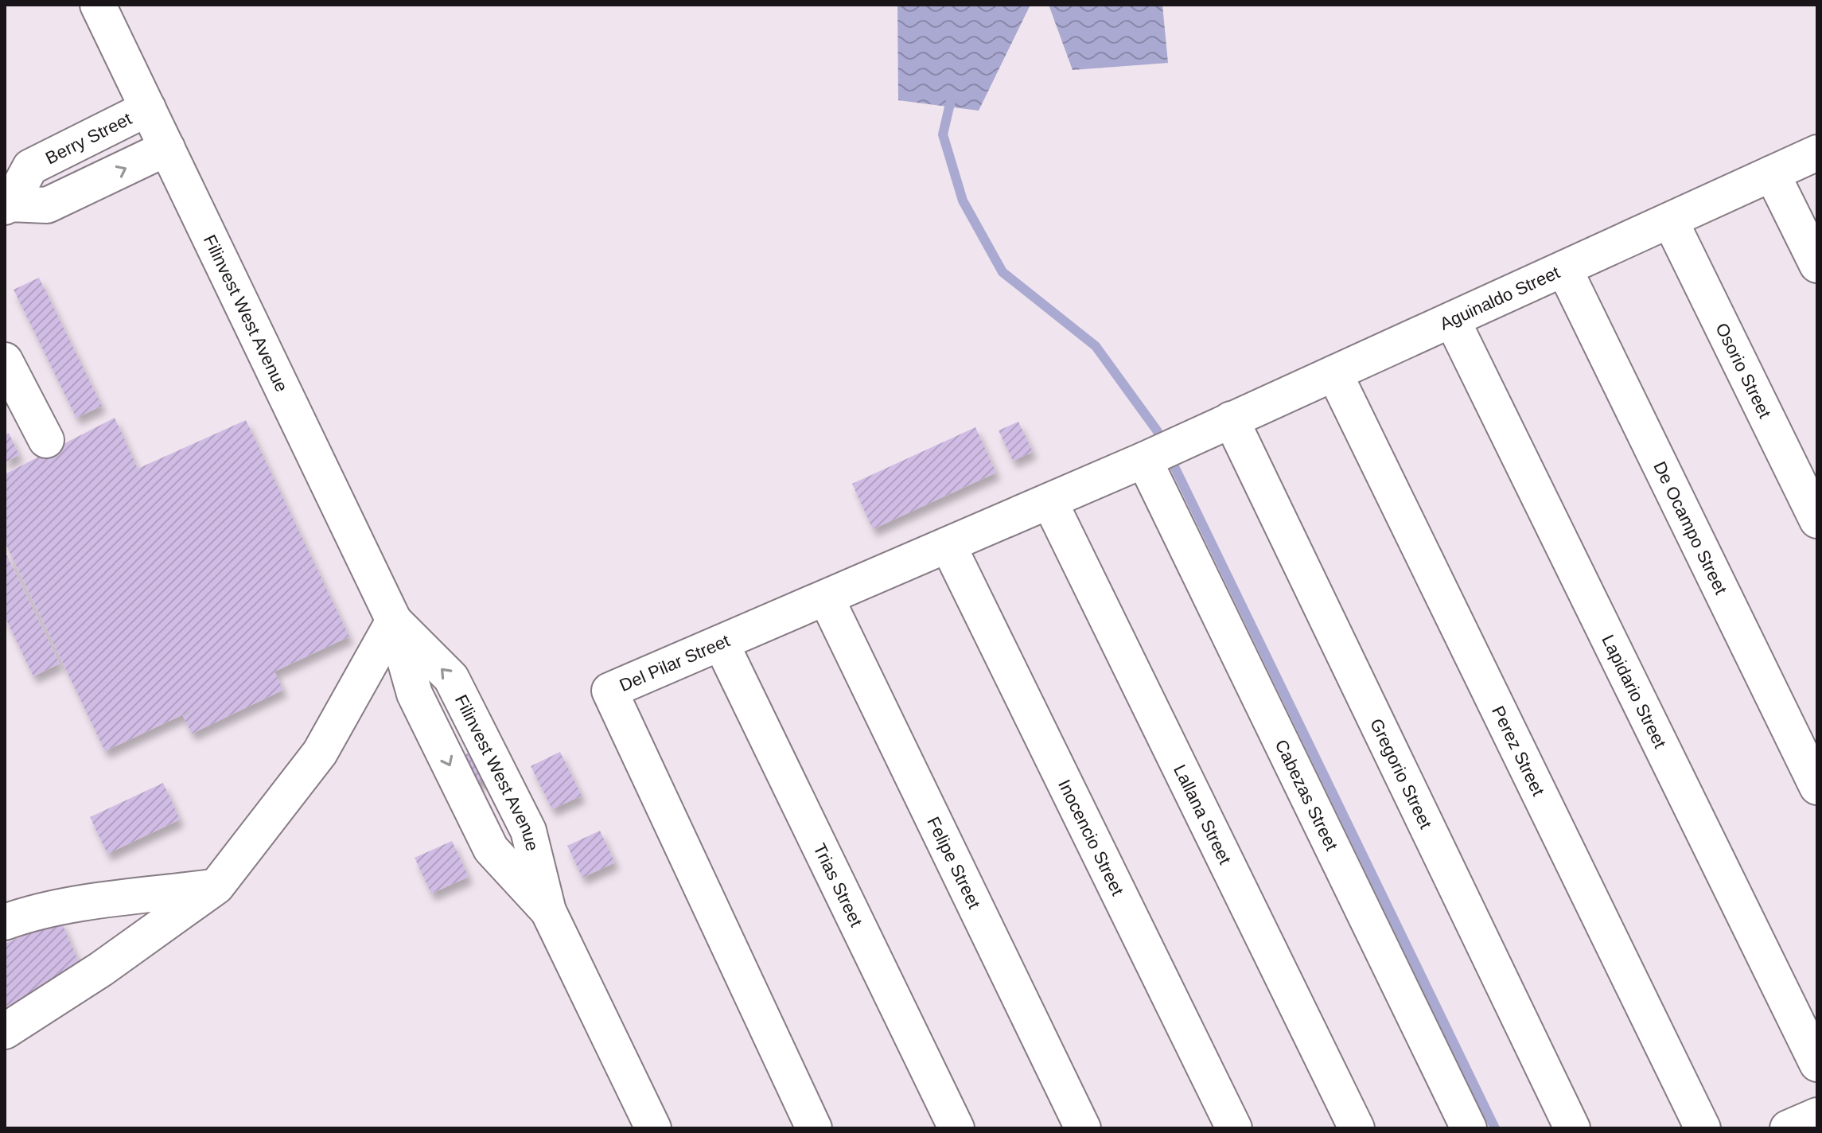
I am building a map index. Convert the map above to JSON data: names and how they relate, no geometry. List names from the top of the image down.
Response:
{
  "streets": {
    "street": [
      "Berry Street",
      "Aguinaldo Street",
      "Filinvest West Avenue",
      "Osorio Street",
      "De Ocampo Street",
      "Del Pilar Street",
      "Lapidario Street",
      "Perez Street",
      "Gregorio Street",
      "Cabezas Street",
      "Lallana Street",
      "Inocencio Street",
      "Felipe Street",
      "Trias Street"
    ]
  },
  "crossings": [
    ["Berry Street", "Filinvest West Avenue"],
    ["Aguinaldo Street", "Osorio Street"],
    ["Aguinaldo Street", "De Ocampo Street"],
    ["Aguinaldo Street", "Del Pilar Street"],
    ["Aguinaldo Street", "Lapidario Street"],
    ["Aguinaldo Street", "Perez Street"],
    ["Aguinaldo Street", "Gregorio Street"],
    ["Aguinaldo Street", "Cabezas Street"],
    ["Del Pilar Street", "Cabezas Street"],
    ["Del Pilar Street", "Lallana Street"],
    ["Del Pilar Street", "Inocencio Street"],
    ["Del Pilar Street", "Felipe Street"],
    ["Del Pilar Street", "Trias Street"]
  ]
}
